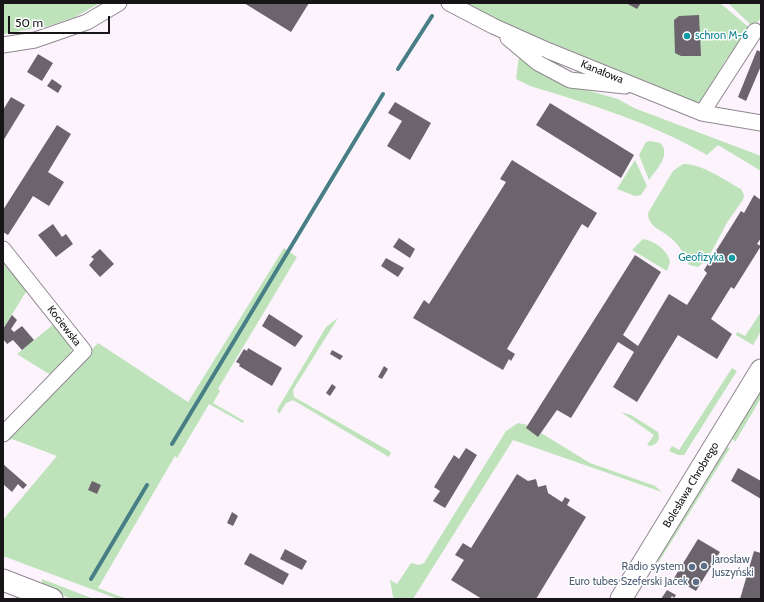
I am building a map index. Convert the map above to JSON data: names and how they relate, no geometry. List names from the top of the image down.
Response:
{
  "streets": {
    "street": ["Kanałowa", "Kociewska", "Bolesława Chrobrego"]
  },
  "places": [
    "schron M-6",
    "Geofizyka",
    "Jarosław Juszyński",
    "Radio system",
    "Euro tubes Szeferski Jacek"
  ],
  "scale_bar": "50 m"
}
